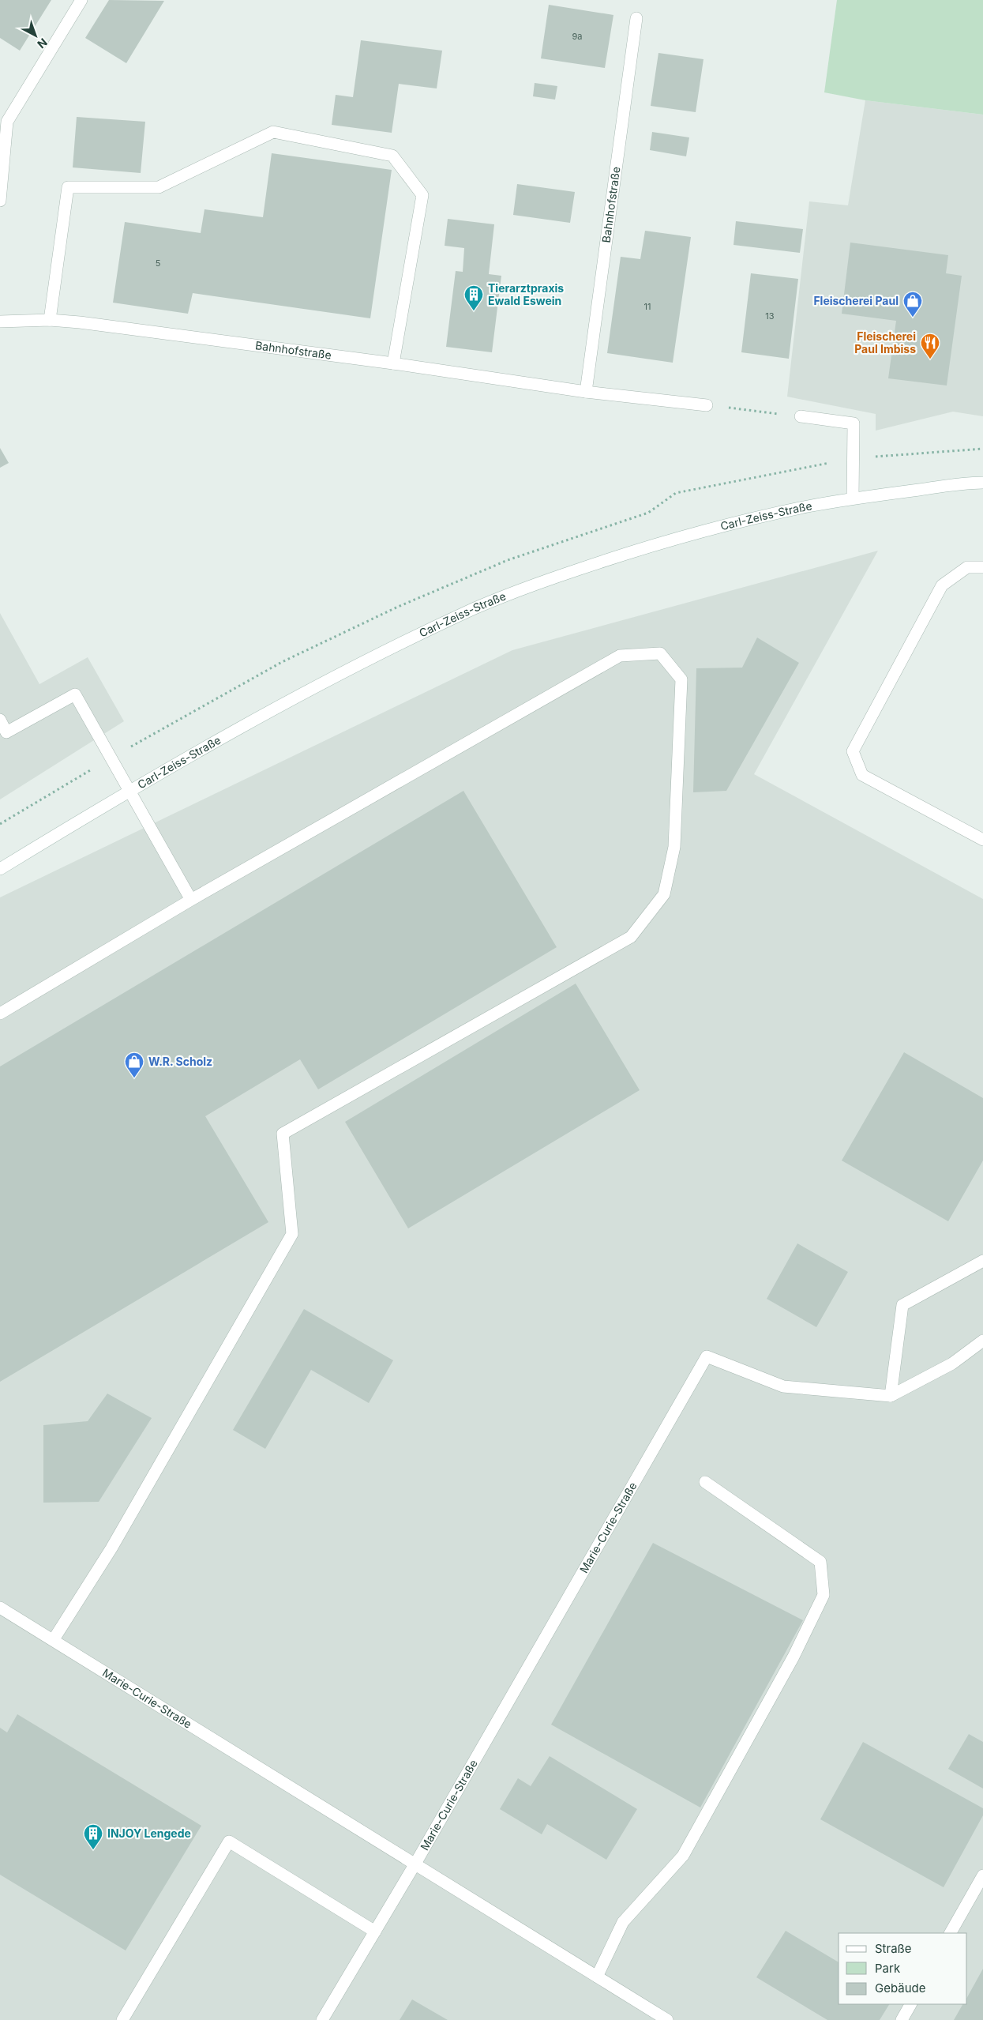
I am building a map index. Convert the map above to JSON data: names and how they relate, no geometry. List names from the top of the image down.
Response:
{
  "streets": {
    "street": ["Bahnhofstraße", "Carl-Zeiss-Straße", "Marie-Curie-Straße"]
  },
  "places": {
    "building": ["Tierarztpraxis Ewald Eswein", "INJOY Lengede"],
    "shop": ["Fleischerei Paul", "W.R. Scholz"],
    "restaurant": ["Fleischerei Paul Imbiss"]
  },
  "house_numbers": [
    "9a",
    "5",
    "11",
    "13"
  ],
  "legend": ["Straße", "Park", "Gebäude"],
  "north": "bottom right"
}
